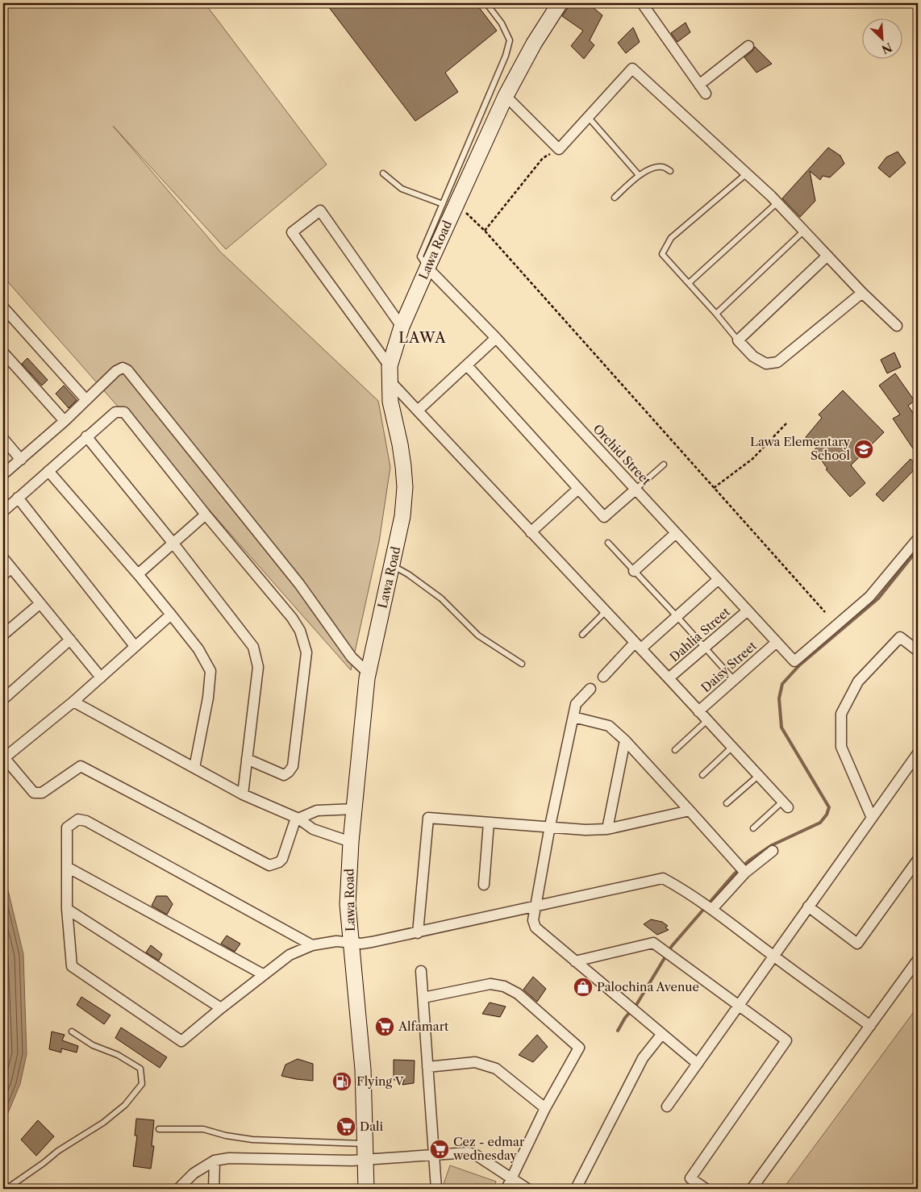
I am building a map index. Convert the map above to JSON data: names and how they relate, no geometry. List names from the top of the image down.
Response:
{
  "streets": {
    "main road": ["Lawa Road"],
    "street": ["Orchid Street", "Dahlia Street", "Daisy Street"]
  },
  "crossings": [
    ["Lawa Road", "Orchid Street"],
    ["Orchid Street", "Dahlia Street"],
    ["Orchid Street", "Daisy Street"]
  ],
  "districts": ["LAWA"],
  "places": {
    "school or university": ["Lawa Elementary School"],
    "shop": ["Palochina Avenue"],
    "supermarket": ["Alfamart", "Dali", "Cez - edmar wednesday"],
    "fuel station": ["Flying V"]
  },
  "north": "bottom right"
}
